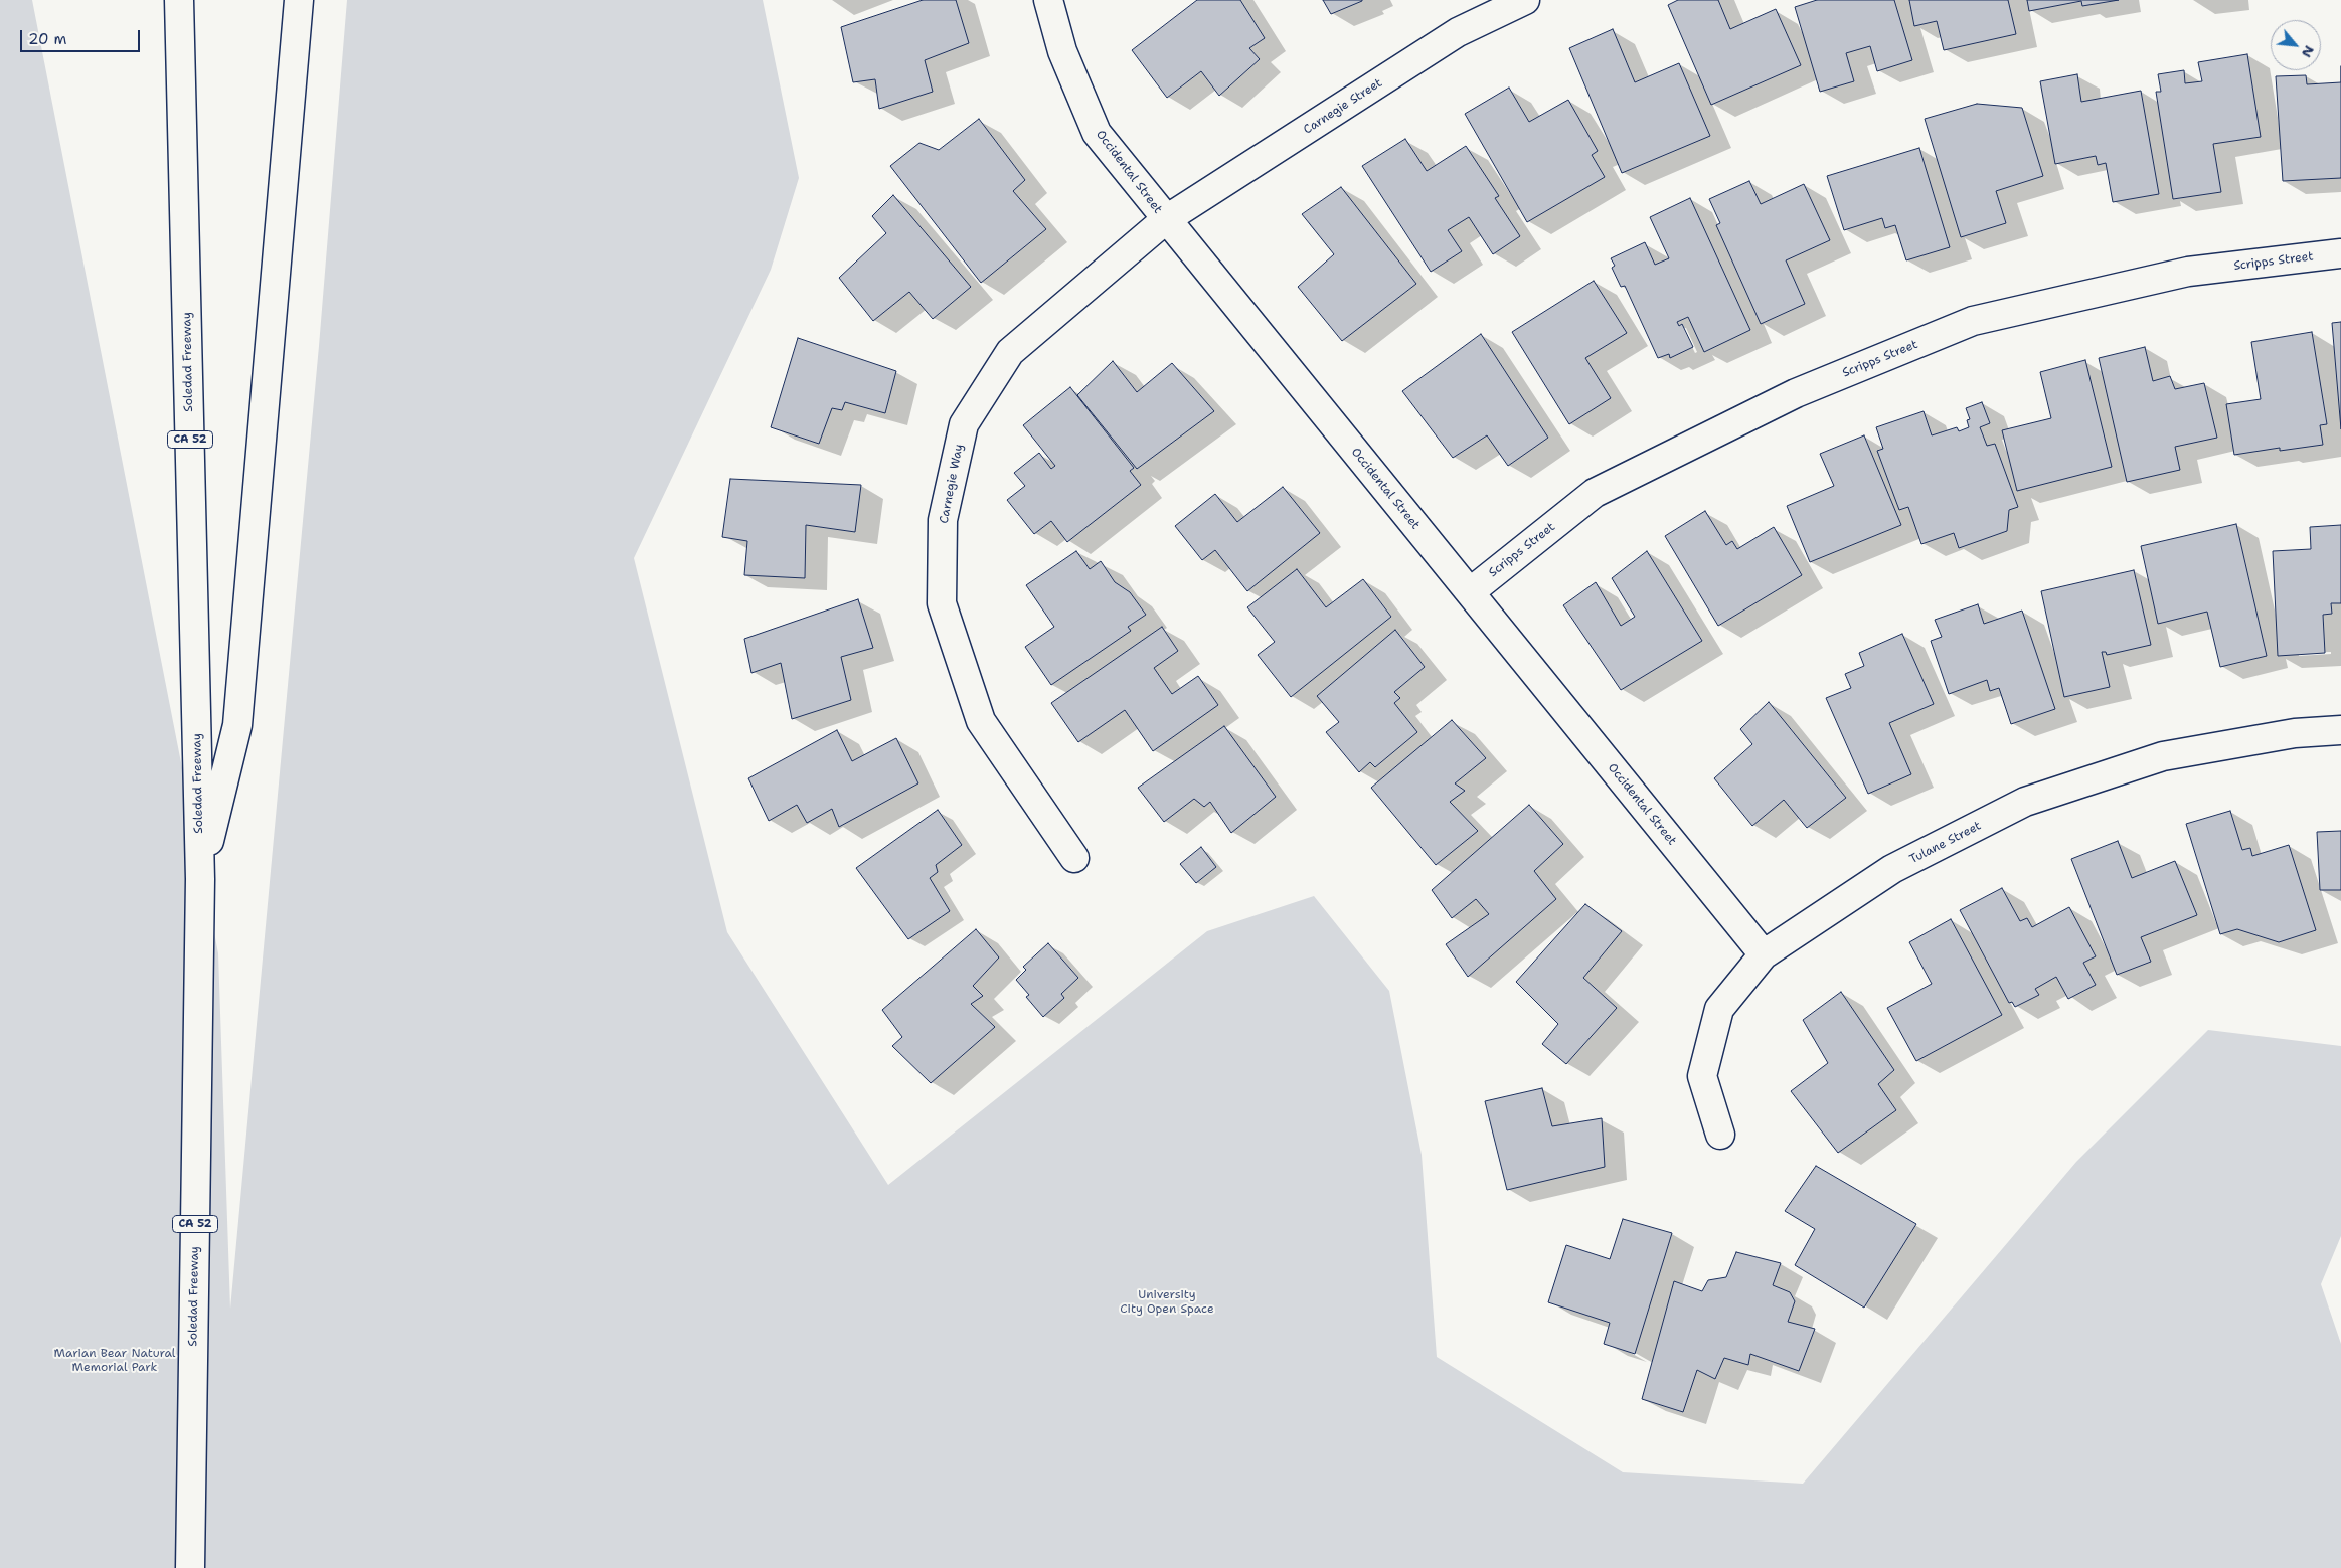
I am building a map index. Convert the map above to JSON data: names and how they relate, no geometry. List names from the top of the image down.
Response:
{
  "streets": {
    "main road": [
      "Carnegie Street",
      "Occidental Street",
      "Scripps Street",
      "Soledad Freeway",
      "CA 52",
      "Carnegie Way",
      "Tulane Street"
    ]
  },
  "crossings": [
    ["Carnegie Street", "Occidental Street"],
    ["Carnegie Street", "Carnegie Way"],
    ["Occidental Street", "Scripps Street"],
    ["Occidental Street", "Carnegie Way"],
    ["Occidental Street", "Tulane Street"]
  ],
  "parks": ["University City Open Space", "Marian Bear Natural Memorial Park"],
  "scale_bar": "20 m",
  "north": "bottom right"
}
